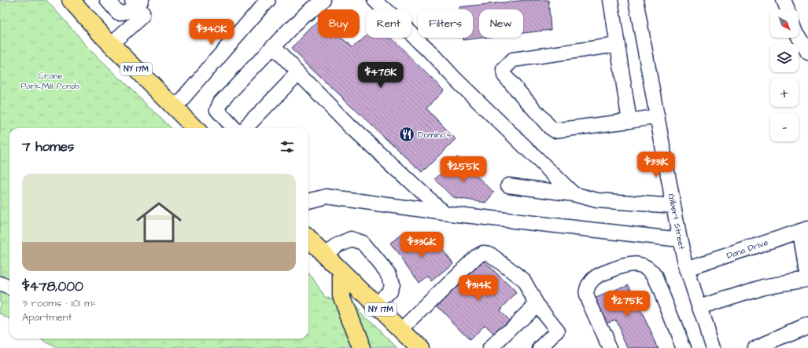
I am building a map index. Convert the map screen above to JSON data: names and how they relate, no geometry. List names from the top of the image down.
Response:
{
  "streets": {
    "main road": ["NY 17M"],
    "street": ["Gilbert Street", "Dana Drive"]
  },
  "crossings": [
    ["Gilbert Street", "Dana Drive"]
  ],
  "parks": ["Crane Park;Mill Ponds"],
  "places": {
    "restaurant": ["Domino's"]
  },
  "north": "bottom right",
  "page": {
    "map_buttons": ["+", "−"],
    "chip": [
      "Buy",
      "Rent",
      "Filters",
      "New"
    ],
    "price": [
      "$340K",
      "$478K",
      "$331K",
      "$255K",
      "$336K",
      "$314K",
      "$275K"
    ],
    "heading": "7 homes",
    "list": [
      {
        "name": "$478,000",
        "note": "3 rooms · 101 m² · Apartment"
      }
    ]
  }
}
